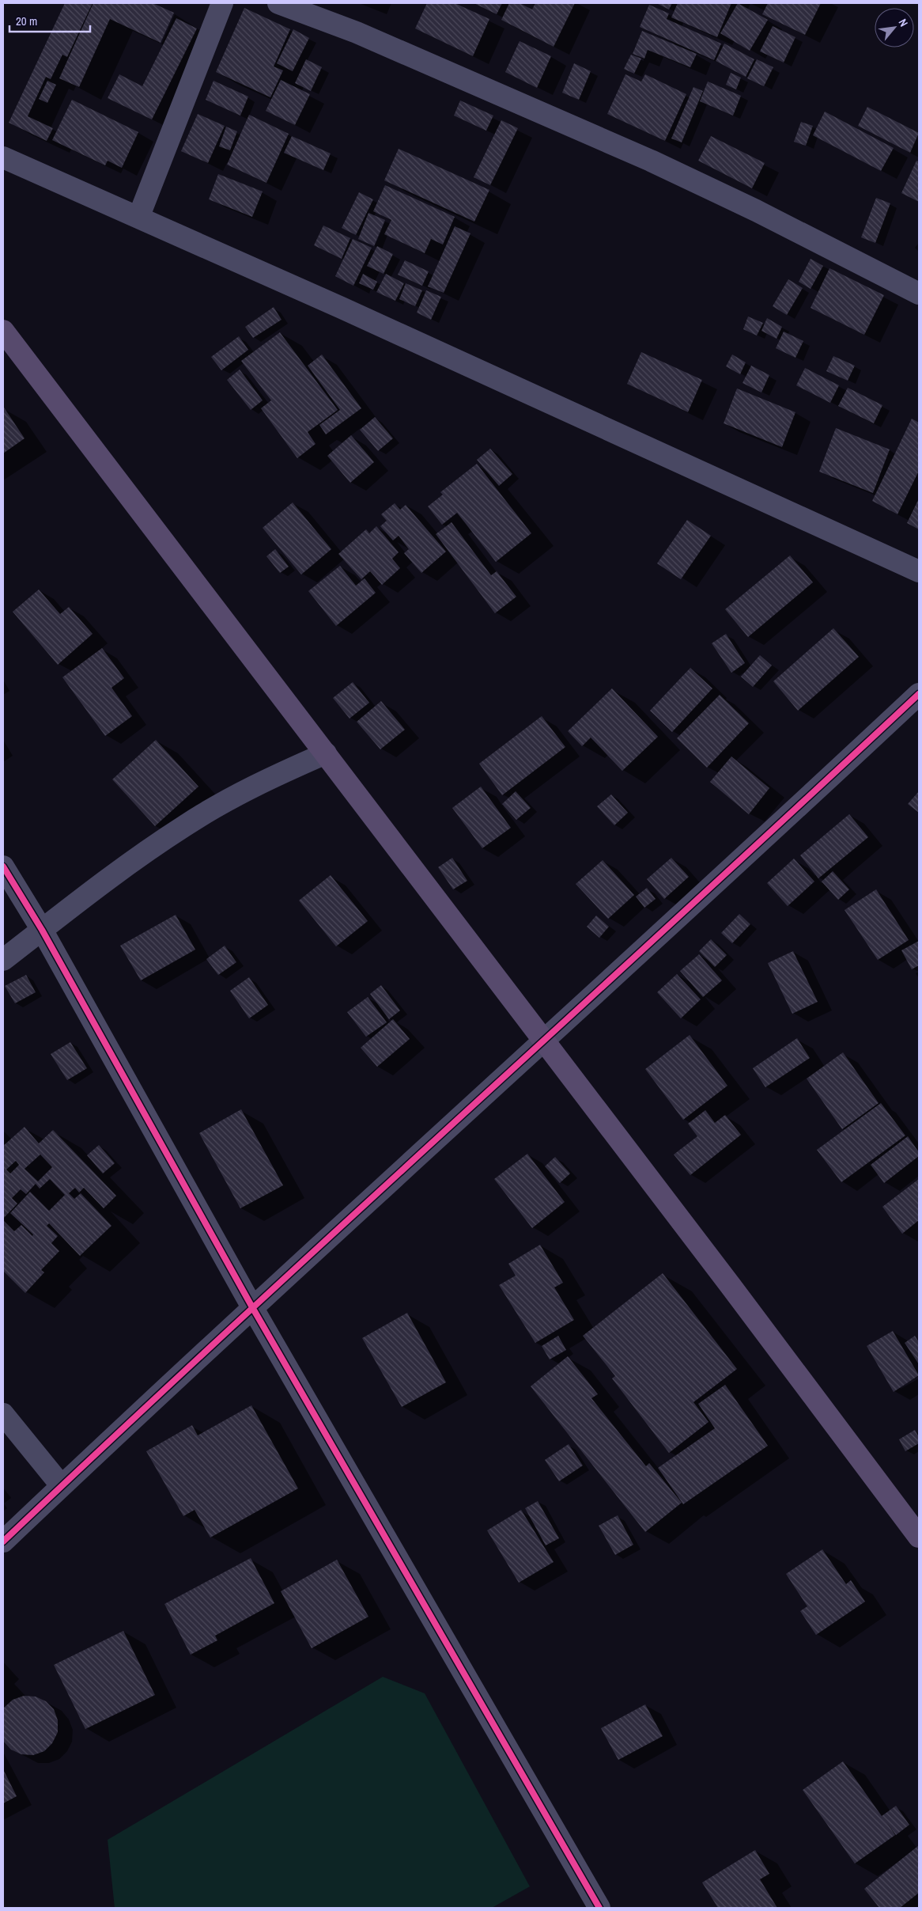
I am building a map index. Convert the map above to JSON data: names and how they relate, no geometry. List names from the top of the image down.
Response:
{
  "scale_bar": "20 m",
  "north": "top right"
}
